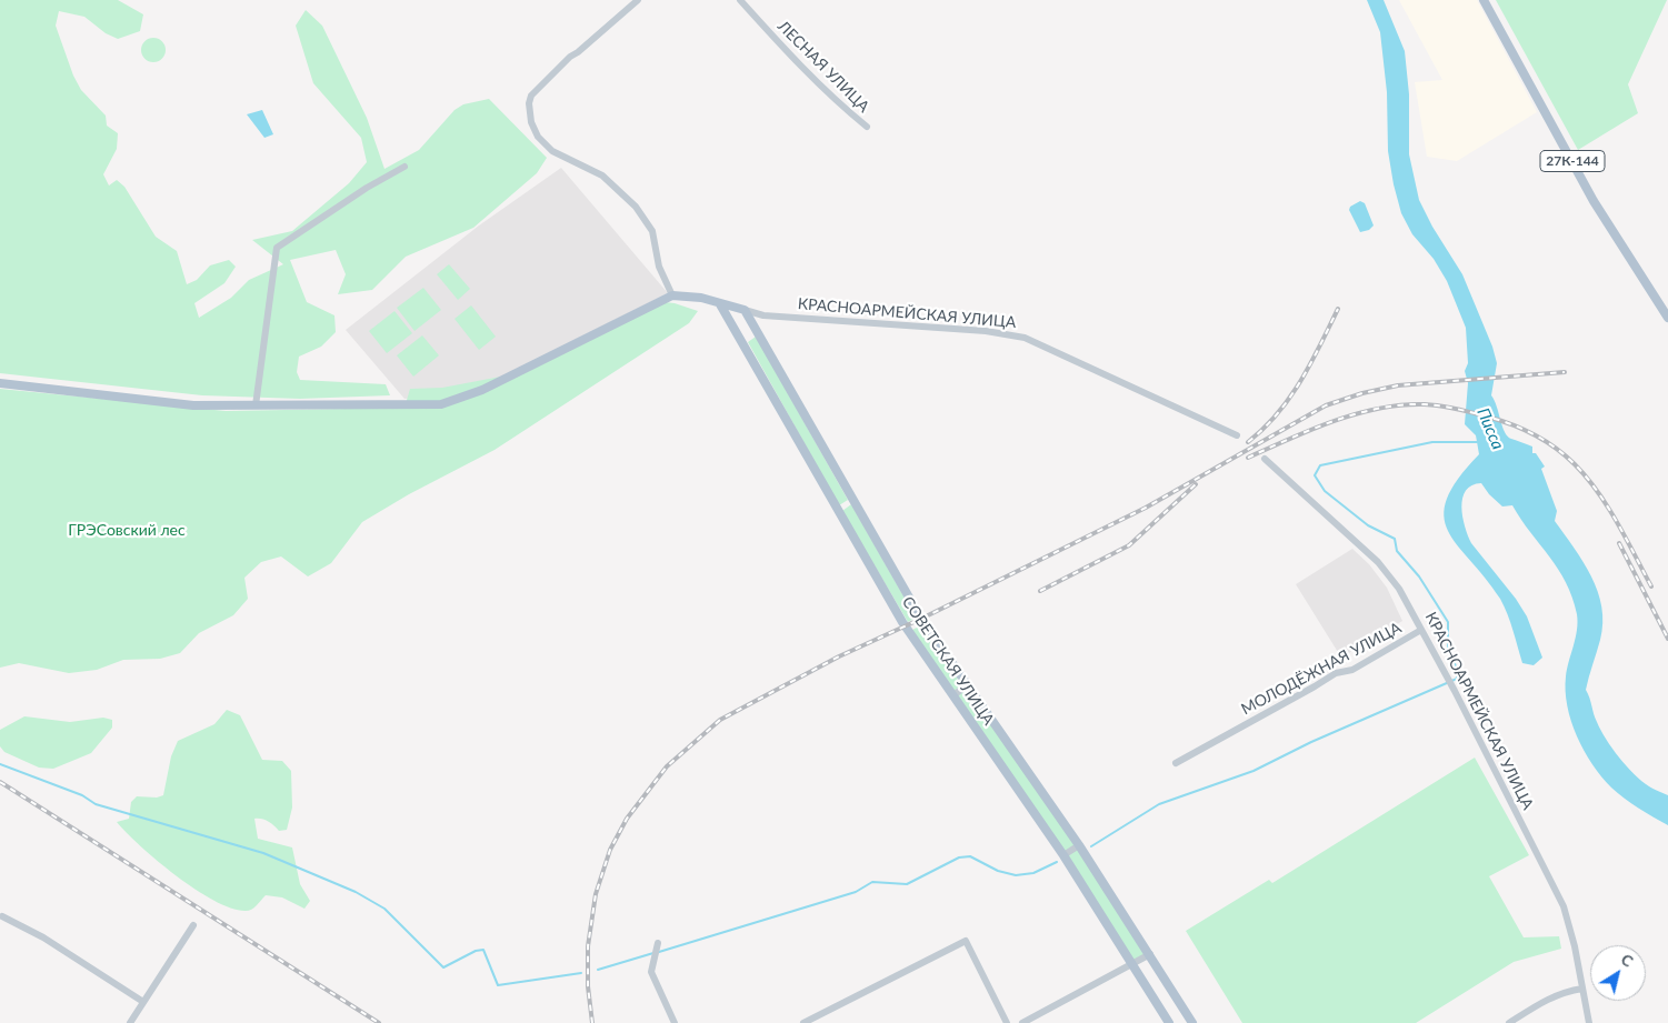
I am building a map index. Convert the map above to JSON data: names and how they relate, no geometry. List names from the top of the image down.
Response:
{
  "streets": {
    "main road": ["27К-144", "КРАСНОАРМЕЙСКАЯ УЛИЦА", "СОВЕТСКАЯ УЛИЦА"],
    "street": ["ЛЕСНАЯ УЛИЦА", "МОЛОДЁЖНАЯ УЛИЦА"]
  },
  "crossings": [
    ["КРАСНОАРМЕЙСКАЯ УЛИЦА", "СОВЕТСКАЯ УЛИЦА"],
    ["КРАСНОАРМЕЙСКАЯ УЛИЦА", "МОЛОДЁЖНАЯ УЛИЦА"]
  ],
  "water": ["Писса"],
  "parks": ["ГРЭСовский лес"],
  "north": "top right"
}
